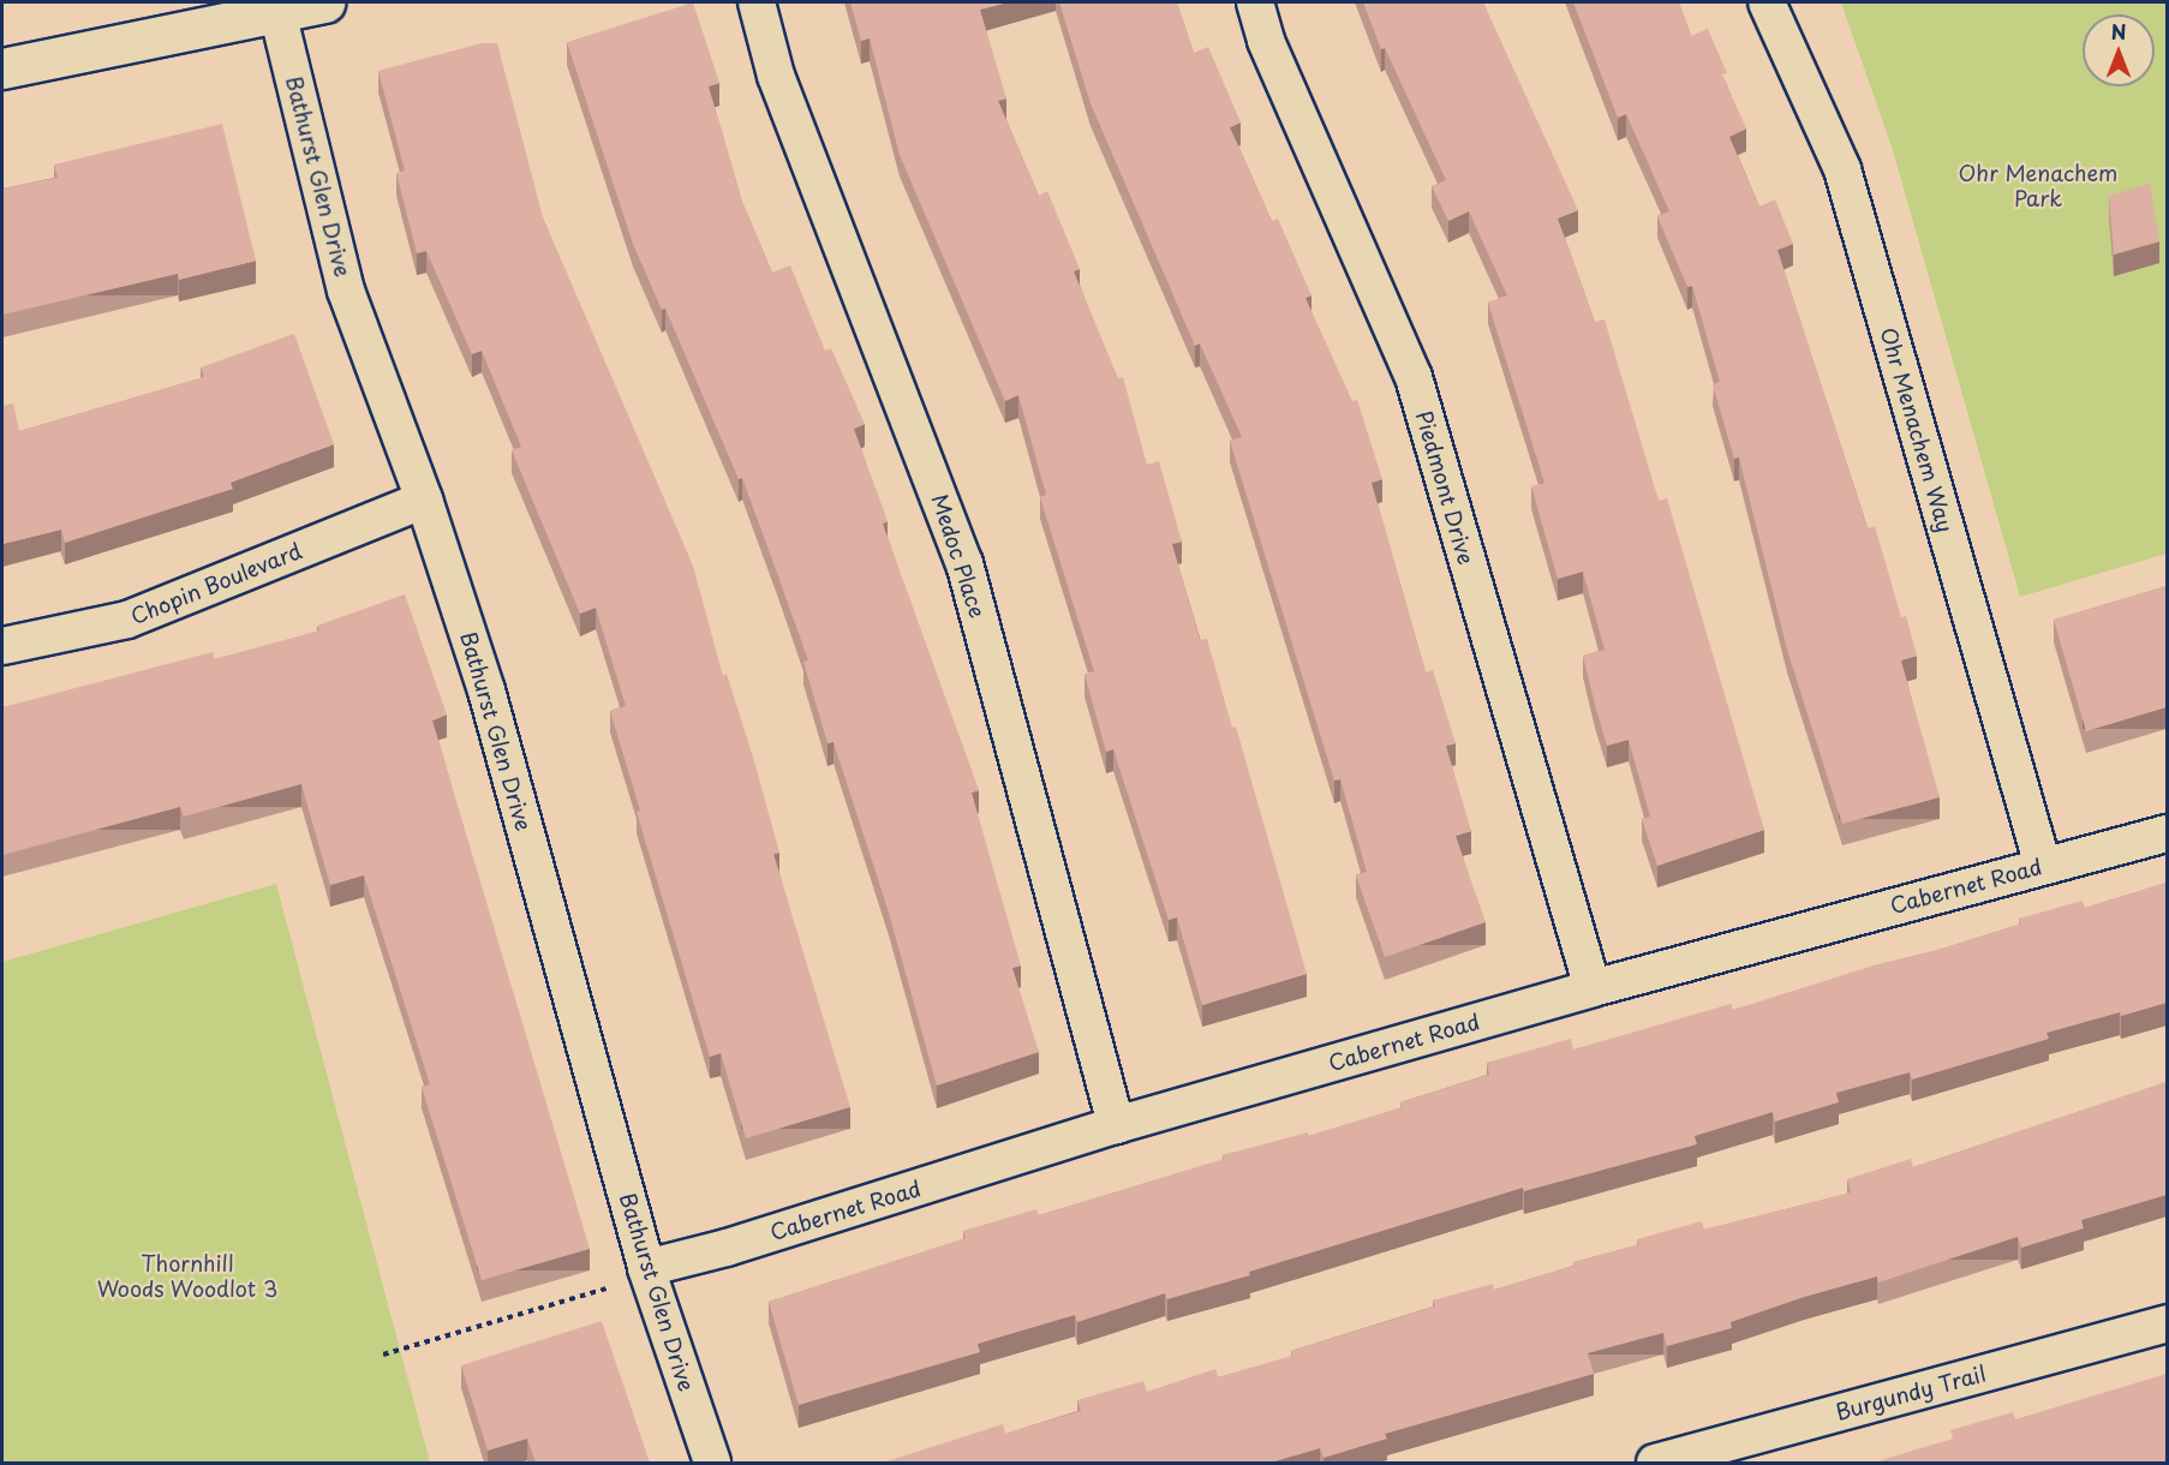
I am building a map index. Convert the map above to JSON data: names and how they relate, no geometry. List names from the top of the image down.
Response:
{
  "streets": {
    "street": [
      "Bathurst Glen Drive",
      "Ohr Menachem Way",
      "Piedmont Drive",
      "Medoc Place",
      "Chopin Boulevard",
      "Cabernet Road",
      "Burgundy Trail"
    ]
  },
  "crossings": [
    ["Bathurst Glen Drive", "Chopin Boulevard"],
    ["Bathurst Glen Drive", "Cabernet Road"],
    ["Ohr Menachem Way", "Cabernet Road"],
    ["Piedmont Drive", "Cabernet Road"],
    ["Medoc Place", "Cabernet Road"]
  ],
  "parks": ["Ohr Menachem Park", "Thornhill Woods Woodlot 3"],
  "north": "top"
}
